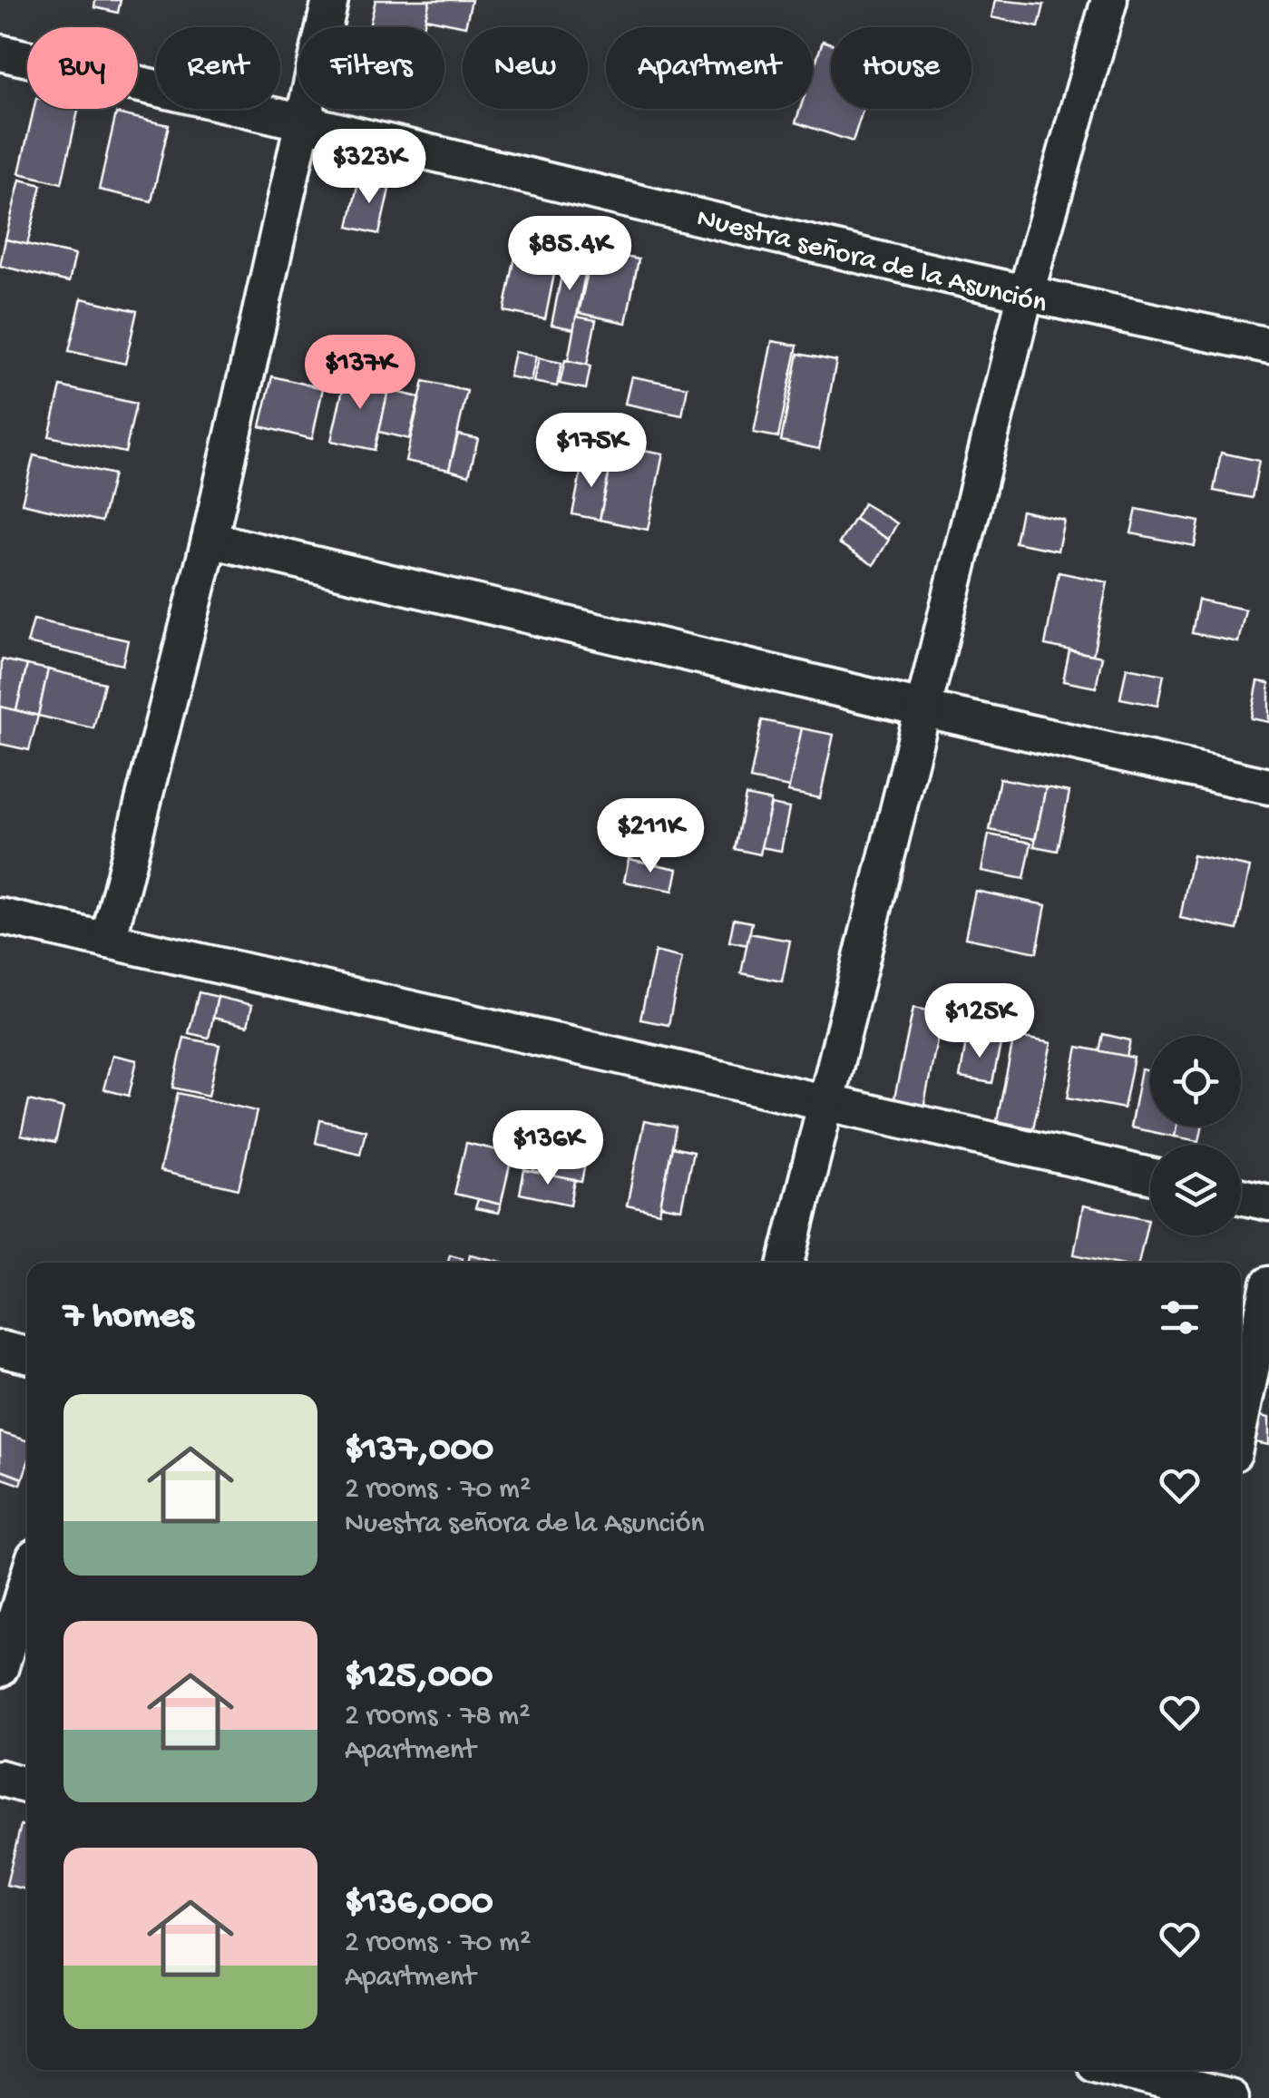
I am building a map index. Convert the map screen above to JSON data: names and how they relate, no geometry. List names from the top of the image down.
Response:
{
  "streets": {
    "street": ["Nuestra señora de la Asunción"]
  },
  "page": {
    "chip": [
      "Buy",
      "Rent",
      "Filters",
      "New",
      "Apartment",
      "House"
    ],
    "price": [
      "$323K",
      "$85.4K",
      "$137K",
      "$175K",
      "$211K",
      "$125K",
      "$136K"
    ],
    "heading": "7 homes",
    "list": [
      {
        "name": "$137,000",
        "note": "2 rooms · 70 m² · Nuestra señora de la Asunción"
      },
      {
        "name": "$125,000",
        "note": "2 rooms · 78 m² · Apartment"
      },
      {
        "name": "$136,000",
        "note": "2 rooms · 70 m² · Apartment"
      }
    ]
  }
}
